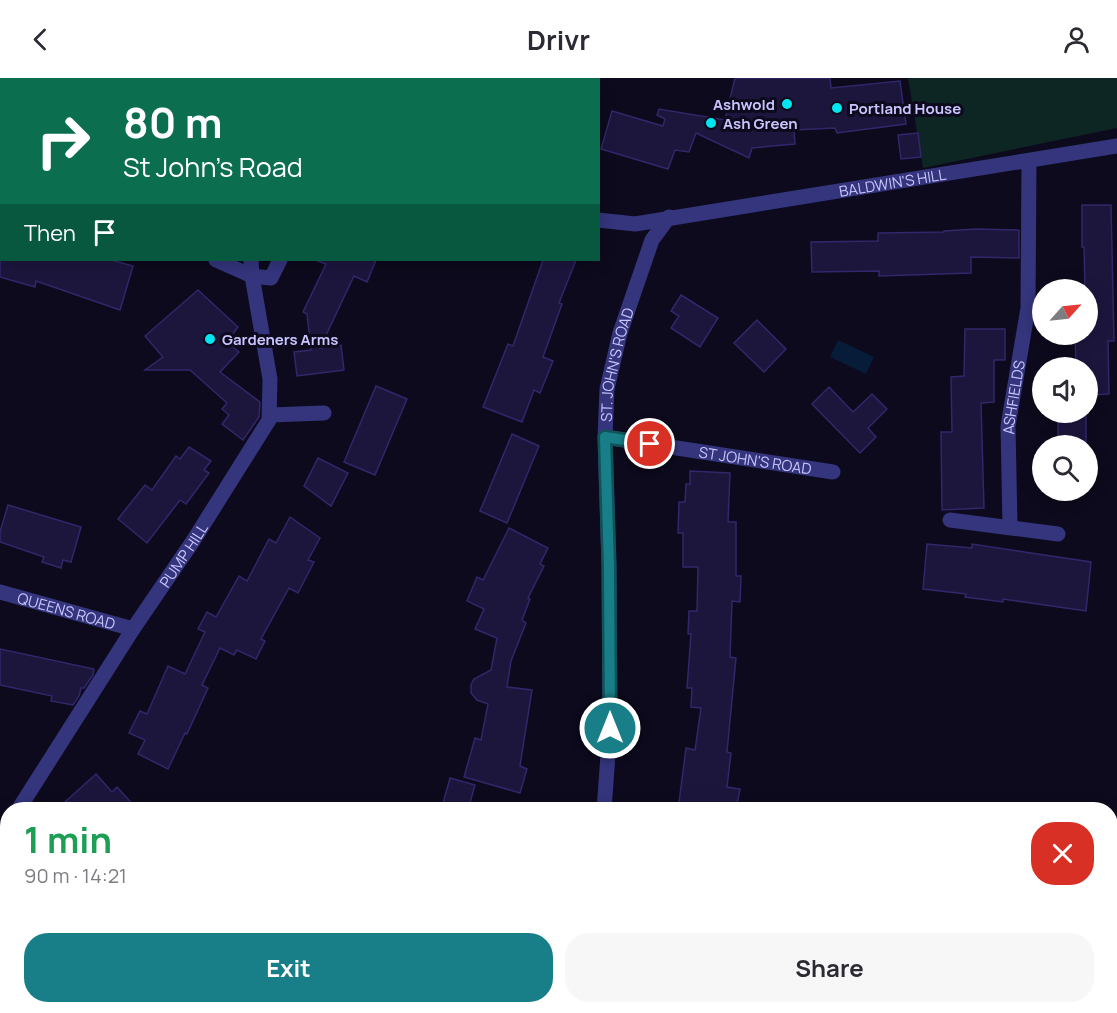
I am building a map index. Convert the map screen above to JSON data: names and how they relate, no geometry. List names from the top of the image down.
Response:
{
  "streets": {
    "street": [
      "BALDWIN'S HILL",
      "ST. JOHN'S ROAD",
      "ASHFIELDS",
      "ST JOHN'S ROAD",
      "PUMP HILL",
      "QUEENS ROAD"
    ]
  },
  "crossings": [
    ["BALDWIN'S HILL", "ST. JOHN'S ROAD"],
    ["BALDWIN'S HILL", "ASHFIELDS"],
    ["ST. JOHN'S ROAD", "ST JOHN'S ROAD"],
    ["PUMP HILL", "QUEENS ROAD"]
  ],
  "places": [
    "Ashwold",
    "Portland House",
    "Ash Green",
    "Gardeners Arms"
  ],
  "north": "top right",
  "page": {
    "header": "Drivr",
    "turn": ["80 m", "St John's Road"],
    "then": "Then",
    "heading": ["1 min", "90 m · 14:21"],
    "buttons": ["Exit", "Share"]
  }
}
